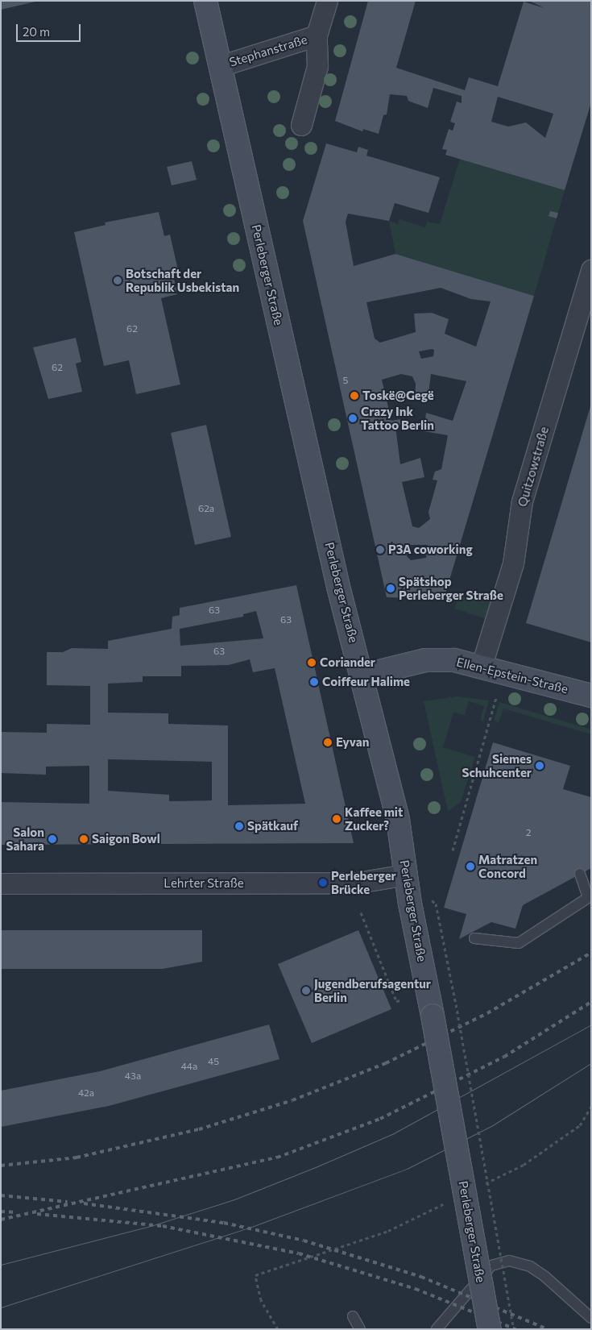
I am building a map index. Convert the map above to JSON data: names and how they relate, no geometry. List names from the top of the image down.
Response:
{
  "streets": {
    "main road": ["Perleberger Straße", "Ellen-Epstein-Straße"],
    "street": ["Stephanstraße", "Quitzowstraße", "Lehrter Straße"]
  },
  "crossings": [
    ["Stephanstraße", "Perleberger Straße"],
    ["Perleberger Straße", "Ellen-Epstein-Straße"],
    ["Perleberger Straße", "Lehrter Straße"],
    ["Quitzowstraße", "Ellen-Epstein-Straße"]
  ],
  "places": [
    "Botschaft der Republik Usbekistan",
    "Toskë@Gegë",
    "Crazy Ink Tattoo Berlin",
    "P3A coworking",
    "Spätshop Perleberger Straße",
    "Coriander",
    "Coiffeur Halime",
    "Eyvan",
    "Siemes Schuhcenter",
    "Kaffee mit Zucker?",
    "Spätkauf",
    "Salon Sahara",
    "Saigon Bowl",
    "Matratzen Concord",
    "Perleberger Brücke",
    "Jugendberufsagentur Berlin"
  ],
  "house_numbers": [
    "62",
    "62",
    "5",
    "62a",
    "63",
    "63",
    "63",
    "2",
    "45",
    "44a",
    "43a",
    "42a"
  ],
  "scale_bar": "20 m"
}
